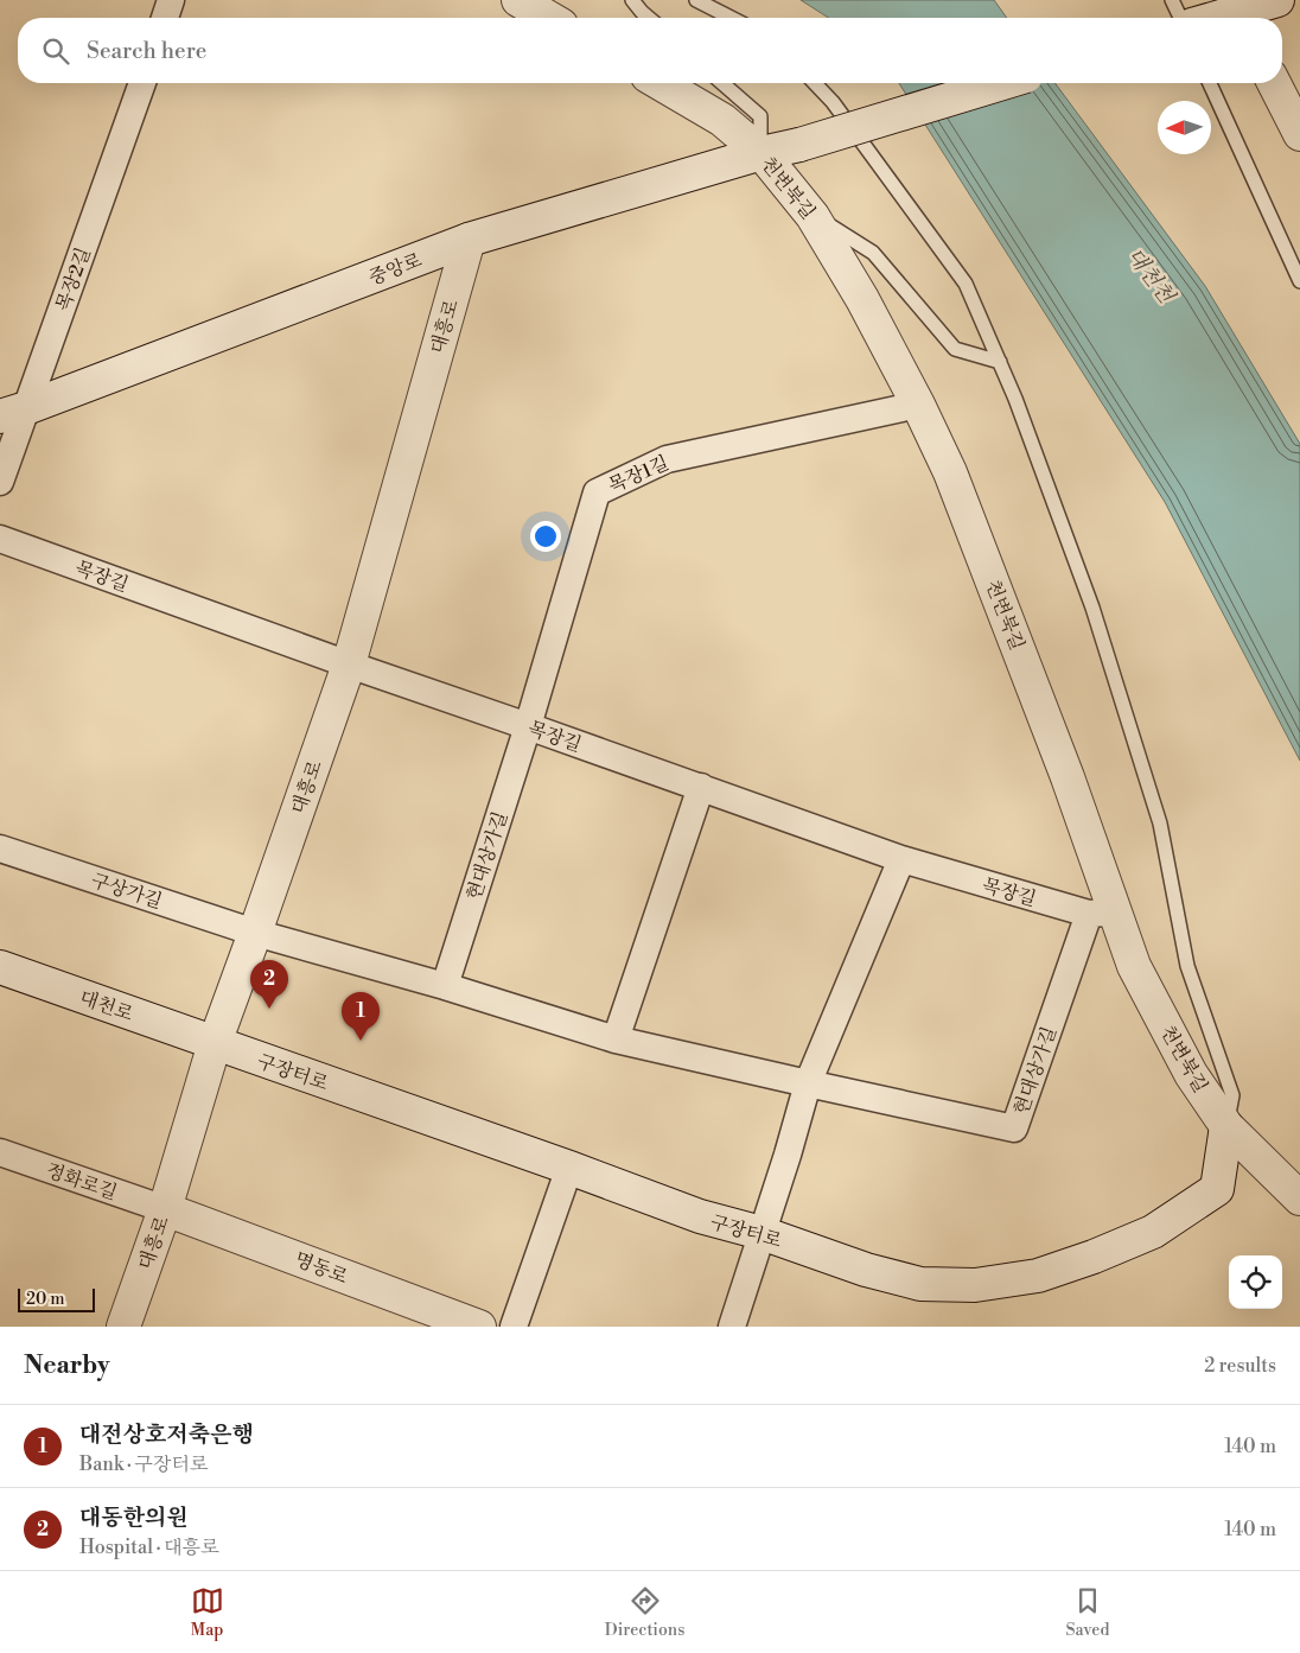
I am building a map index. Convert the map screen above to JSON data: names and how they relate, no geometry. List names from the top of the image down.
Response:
{
  "streets": {
    "street": [
      "천변북길",
      "중앙로",
      "목장2길",
      "대흥로",
      "목장1길",
      "목장길",
      "현대상가길",
      "구상가길",
      "대천로",
      "구장터로",
      "정화로길",
      "명동로"
    ]
  },
  "crossings": [
    ["천변북길", "중앙로"],
    ["천변북길", "목장1길"],
    ["천변북길", "목장길"],
    ["천변북길", "현대상가길"],
    ["천변북길", "구장터로"],
    ["중앙로", "목장2길"],
    ["중앙로", "대흥로"],
    ["대흥로", "목장길"],
    ["대흥로", "현대상가길"],
    ["대흥로", "구상가길"],
    ["대흥로", "대천로"],
    ["대흥로", "구장터로"],
    ["대흥로", "정화로길"],
    ["대흥로", "명동로"],
    ["목장1길", "목장길"],
    ["목장1길", "현대상가길"],
    ["목장길", "현대상가길"],
    ["현대상가길", "구상가길"],
    ["대천로", "구장터로"],
    ["정화로길", "명동로"]
  ],
  "water": ["대천천"],
  "scale_bar": "20 m",
  "north": "left",
  "page": {
    "search": "Search here",
    "pins": ["2", "1"],
    "scale": "20 m",
    "heading": ["Nearby", "2 results"],
    "list": [
      {
        "mark": "1",
        "name": "대전상호저축은행",
        "note": "Bank · 구장터로",
        "value": "140 m"
      },
      {
        "mark": "2",
        "name": "대동한의원",
        "note": "Hospital · 대흥로",
        "value": "140 m"
      }
    ],
    "nav": ["Map", "Directions", "Saved"]
  }
}
